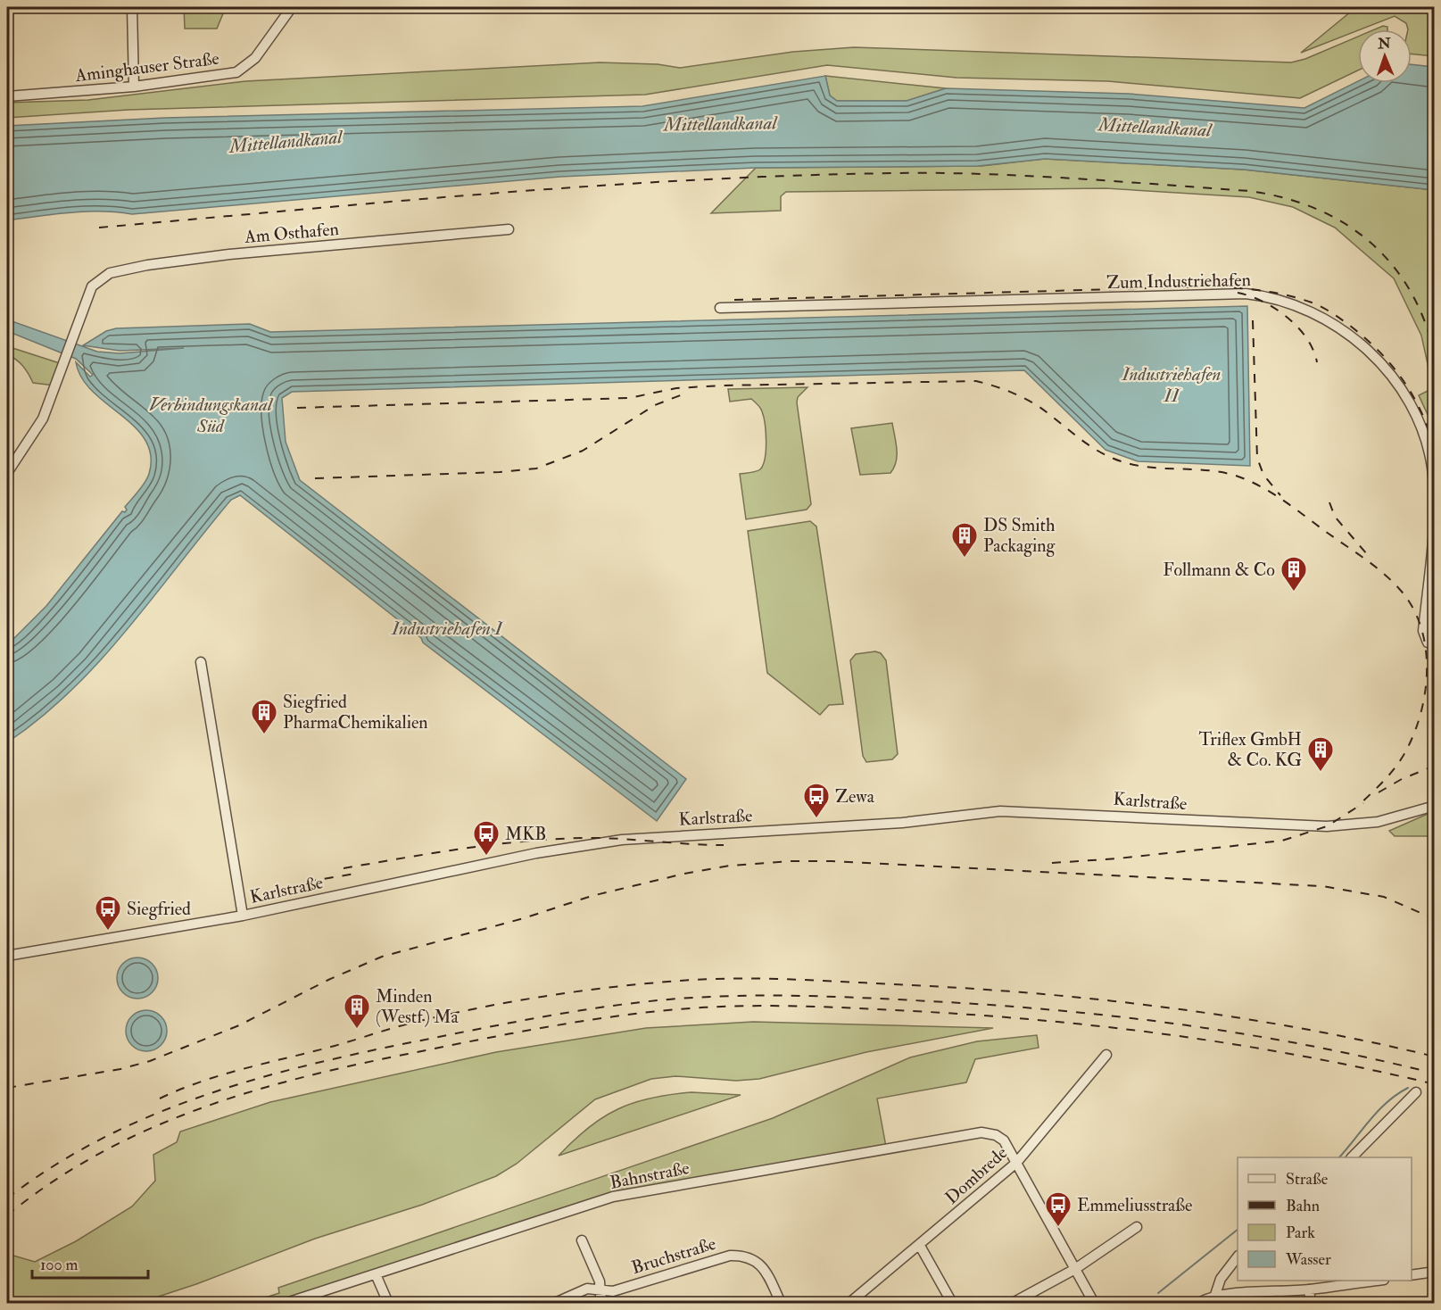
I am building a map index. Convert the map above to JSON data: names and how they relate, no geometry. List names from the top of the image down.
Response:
{
  "streets": {
    "street": [
      "Aminghauser Straße",
      "Am Osthafen",
      "Zum Industriehafen",
      "Karlstraße",
      "Bahnstraße",
      "Dombrede",
      "Bruchstraße"
    ]
  },
  "crossings": [
    ["Bahnstraße", "Dombrede"]
  ],
  "water": [
    "Mittellandkanal",
    "Industriehafen II",
    "Verbindungskanal Süd",
    "Industriehafen I"
  ],
  "places": {
    "building": [
      "DS Smith Packaging",
      "Follmann & Co",
      "Siegfried PharmaChemikalien",
      "Triflex GmbH & Co. KG",
      "Minden (Westf) Ma"
    ],
    "bus stop": [
      "Zewa",
      "MKB",
      "Siegfried",
      "Emmeliusstraße"
    ]
  },
  "legend": [
    "Straße",
    "Bahn",
    "Park",
    "Wasser"
  ],
  "scale_bar": "100 m",
  "north": "top"
}
